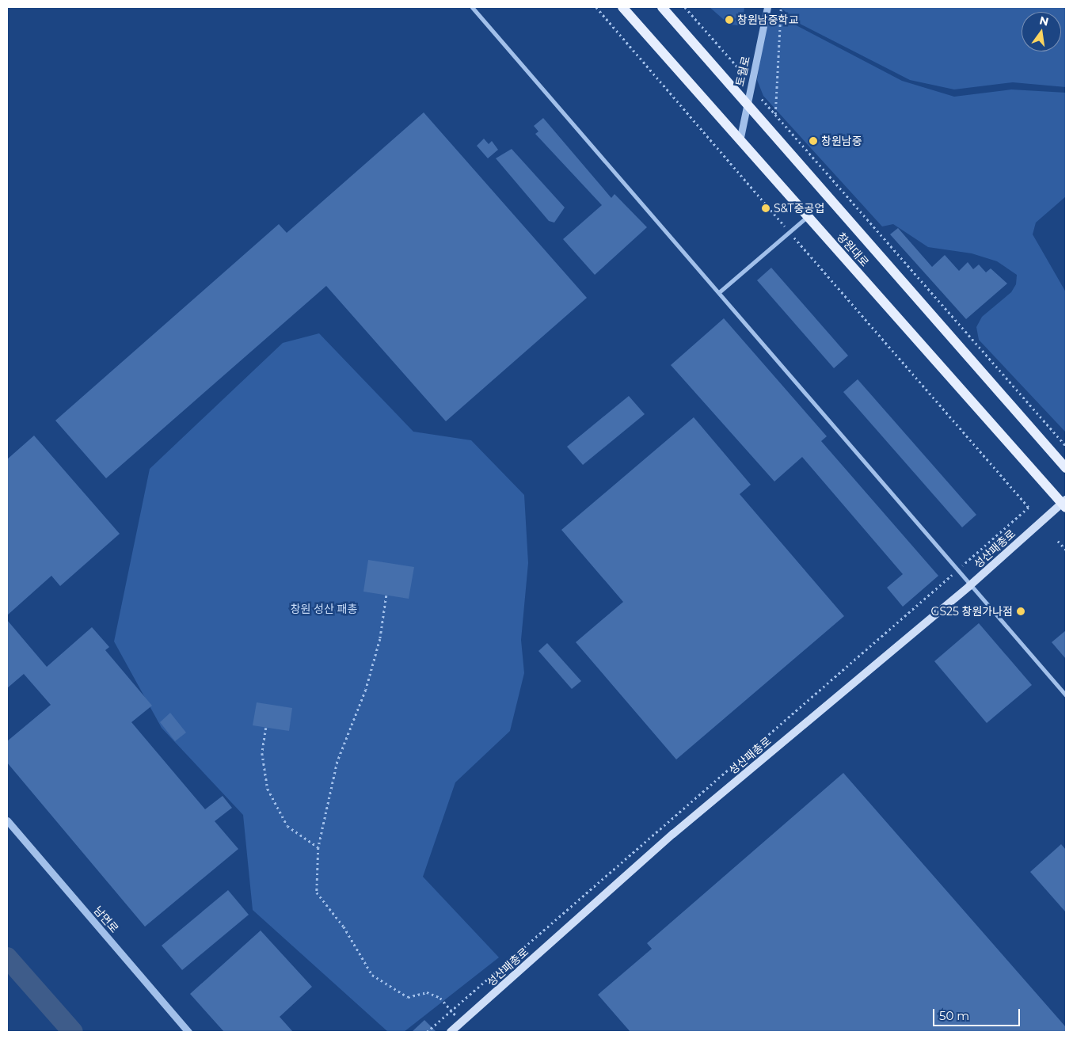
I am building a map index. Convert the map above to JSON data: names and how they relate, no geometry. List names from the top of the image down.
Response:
{
  "streets": {
    "main road": ["창원대로", "성산패총로"],
    "street": ["토월로", "남면로"]
  },
  "crossings": [
    ["토월로", "창원대로"],
    ["창원대로", "성산패총로"]
  ],
  "parks": ["창원 성산 패총"],
  "places": [
    "창원남중학교",
    "창원남중",
    "S&T중공업",
    "GS25 창원가나점"
  ],
  "scale_bar": "50 m",
  "north": "top"
}
